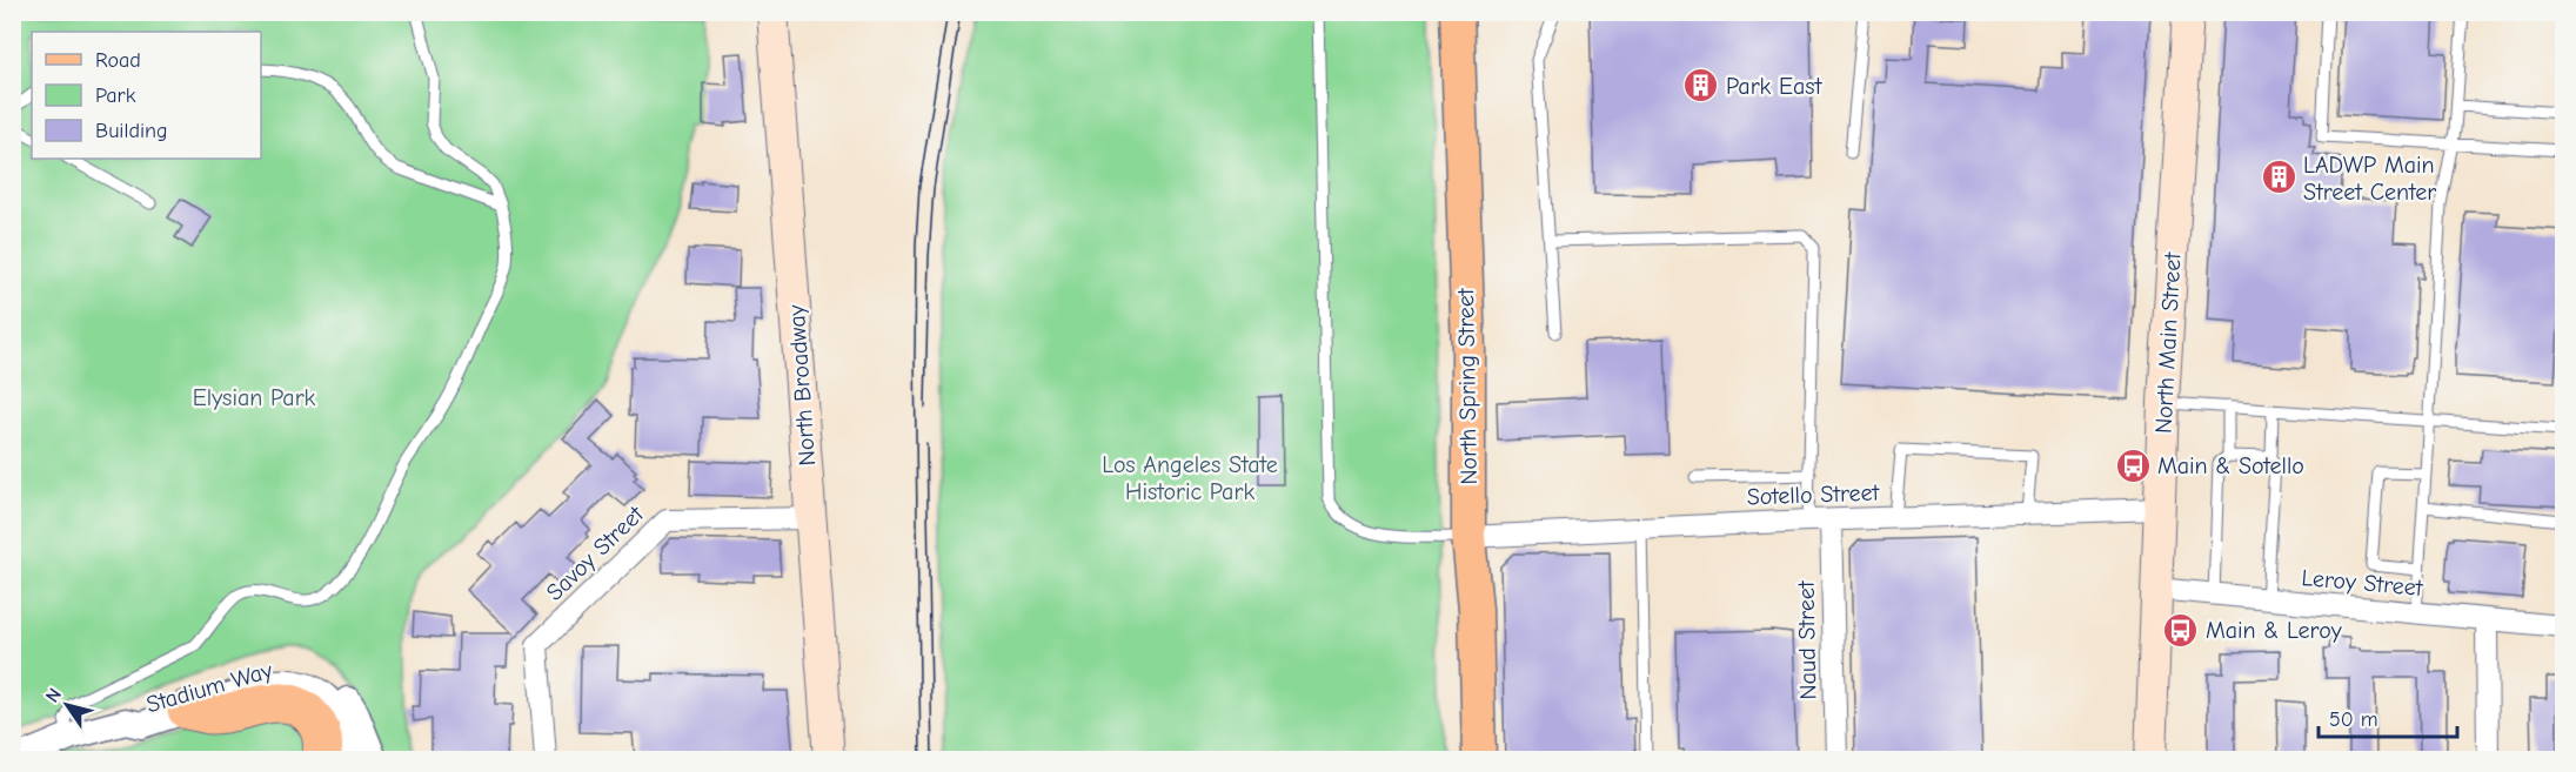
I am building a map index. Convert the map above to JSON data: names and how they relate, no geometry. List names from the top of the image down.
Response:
{
  "streets": {
    "main road": ["North Main Street", "North Broadway", "North Spring Street"],
    "street": [
      "Sotello Street",
      "Savoy Street",
      "Leroy Street",
      "Naud Street",
      "Stadium Way"
    ]
  },
  "crossings": [
    ["North Main Street", "Sotello Street"],
    ["North Main Street", "Leroy Street"],
    ["North Broadway", "Savoy Street"],
    ["North Spring Street", "Sotello Street"],
    ["Sotello Street", "Naud Street"]
  ],
  "parks": ["Elysian Park", "Los Angeles State Historic Park"],
  "places": {
    "building": ["Park East", "LADWP Main Street Center"],
    "bus stop": ["Main & Sotello", "Main & Leroy"]
  },
  "legend": ["Road", "Park", "Building"],
  "scale_bar": "50 m",
  "north": "top left"
}
